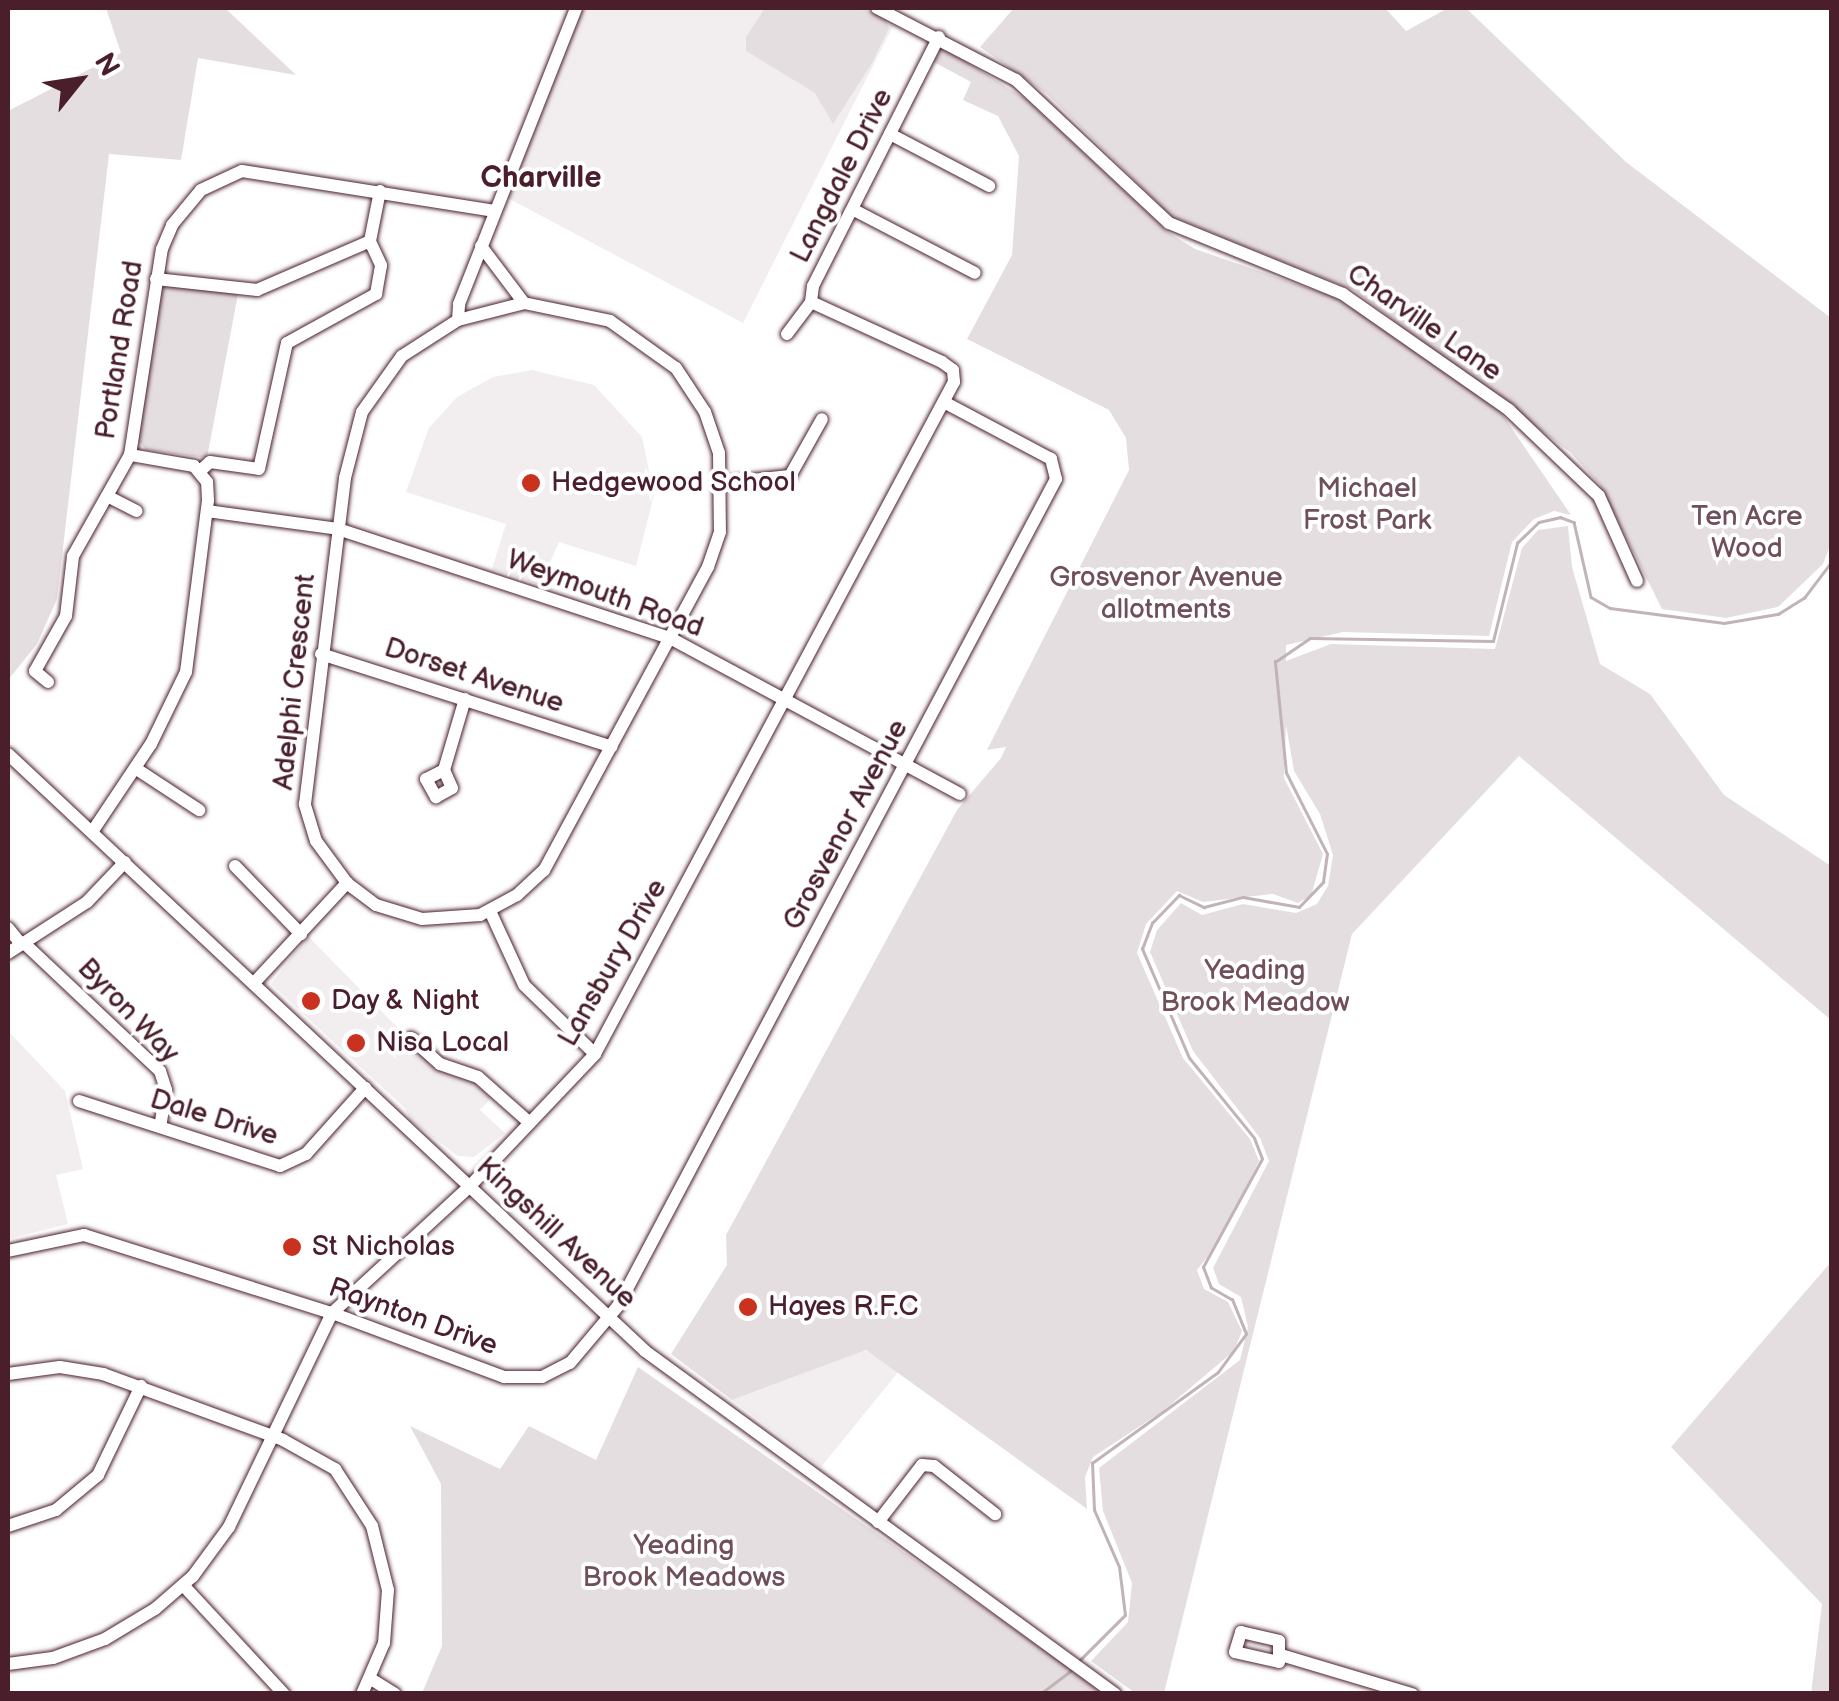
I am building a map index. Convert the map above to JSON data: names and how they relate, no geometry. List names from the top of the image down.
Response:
{
  "streets": {
    "street": [
      "Langdale Drive",
      "Charville Lane",
      "Portland Road",
      "Weymouth Road",
      "Dorset Avenue",
      "Adelphi Crescent",
      "Grosvenor Avenue",
      "Lansbury Drive",
      "Byron Way",
      "Dale Drive",
      "Kingshill Avenue",
      "Raynton Drive"
    ]
  },
  "crossings": [
    ["Langdale Drive", "Charville Lane"],
    ["Weymouth Road", "Adelphi Crescent"],
    ["Weymouth Road", "Grosvenor Avenue"],
    ["Weymouth Road", "Lansbury Drive"],
    ["Dorset Avenue", "Adelphi Crescent"],
    ["Grosvenor Avenue", "Lansbury Drive"],
    ["Grosvenor Avenue", "Kingshill Avenue"],
    ["Grosvenor Avenue", "Raynton Drive"],
    ["Lansbury Drive", "Kingshill Avenue"],
    ["Lansbury Drive", "Raynton Drive"],
    ["Byron Way", "Dale Drive"],
    ["Dale Drive", "Kingshill Avenue"],
    ["Kingshill Avenue", "Raynton Drive"]
  ],
  "districts": ["Charville"],
  "parks": [
    "Michael Frost Park",
    "Ten Acre Wood",
    "Grosvenor Avenue allotments",
    "Yeading Brook Meadow",
    "Yeading Brook Meadows"
  ],
  "places": [
    "Hedgewood School",
    "Day & Night",
    "Nisa Local",
    "St Nicholas",
    "Hayes R.F.C"
  ],
  "north": "top right"
}
